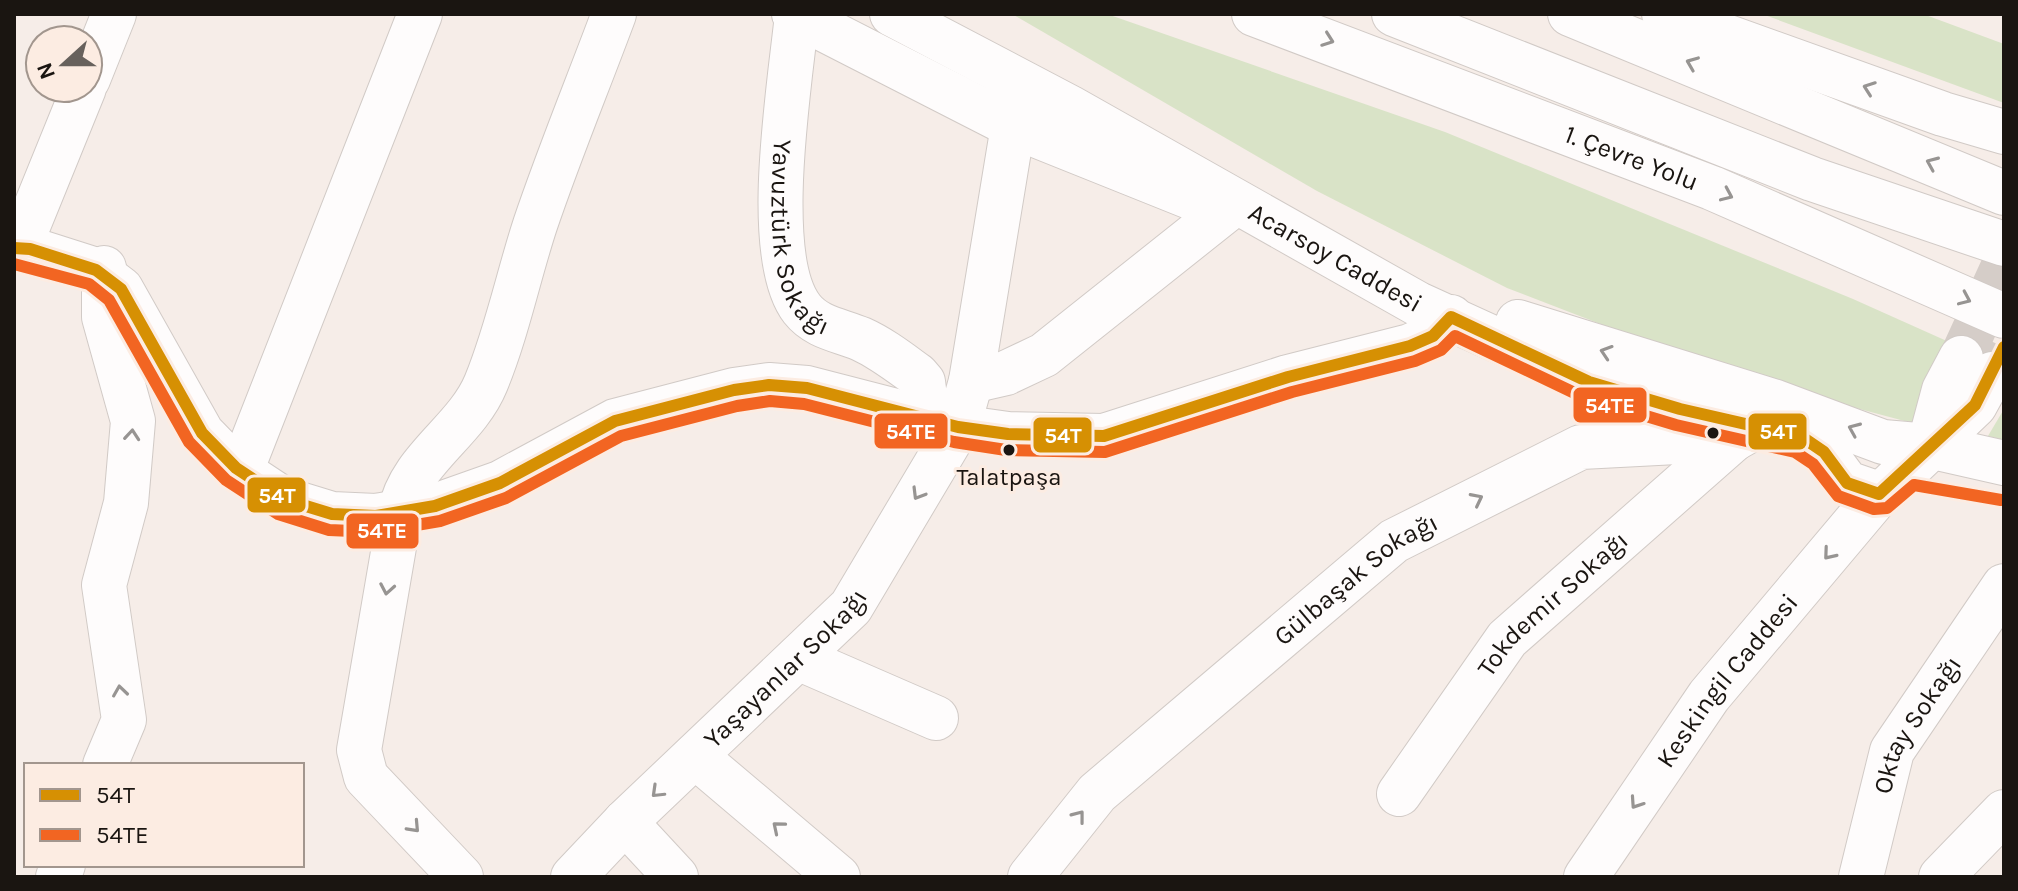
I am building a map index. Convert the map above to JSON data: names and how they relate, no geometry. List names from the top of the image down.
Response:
{
  "streets": {
    "main road": [
      "1. Çevre Yolu",
      "Yavuztürk Sokağı",
      "Acarsoy Caddesi",
      "Gülbaşak Sokağı",
      "Tokdemir Sokağı",
      "Yaşayanlar Sokağı",
      "Keskingil Caddesi",
      "Oktay Sokağı"
    ]
  },
  "crossings": [
    ["Yavuztürk Sokağı", "Yaşayanlar Sokağı"],
    ["Acarsoy Caddesi", "Gülbaşak Sokağı"],
    ["Acarsoy Caddesi", "Tokdemir Sokağı"],
    ["Acarsoy Caddesi", "Keskingil Caddesi"],
    ["Gülbaşak Sokağı", "Tokdemir Sokağı"]
  ],
  "one_way": ["Yaşayanlar Sokağı", "Keskingil Caddesi"],
  "places": ["Talatpaşa"],
  "lines": ["transit line 54T", "transit line 54TE"],
  "legend": ["54T", "54TE"],
  "north": "left"
}
